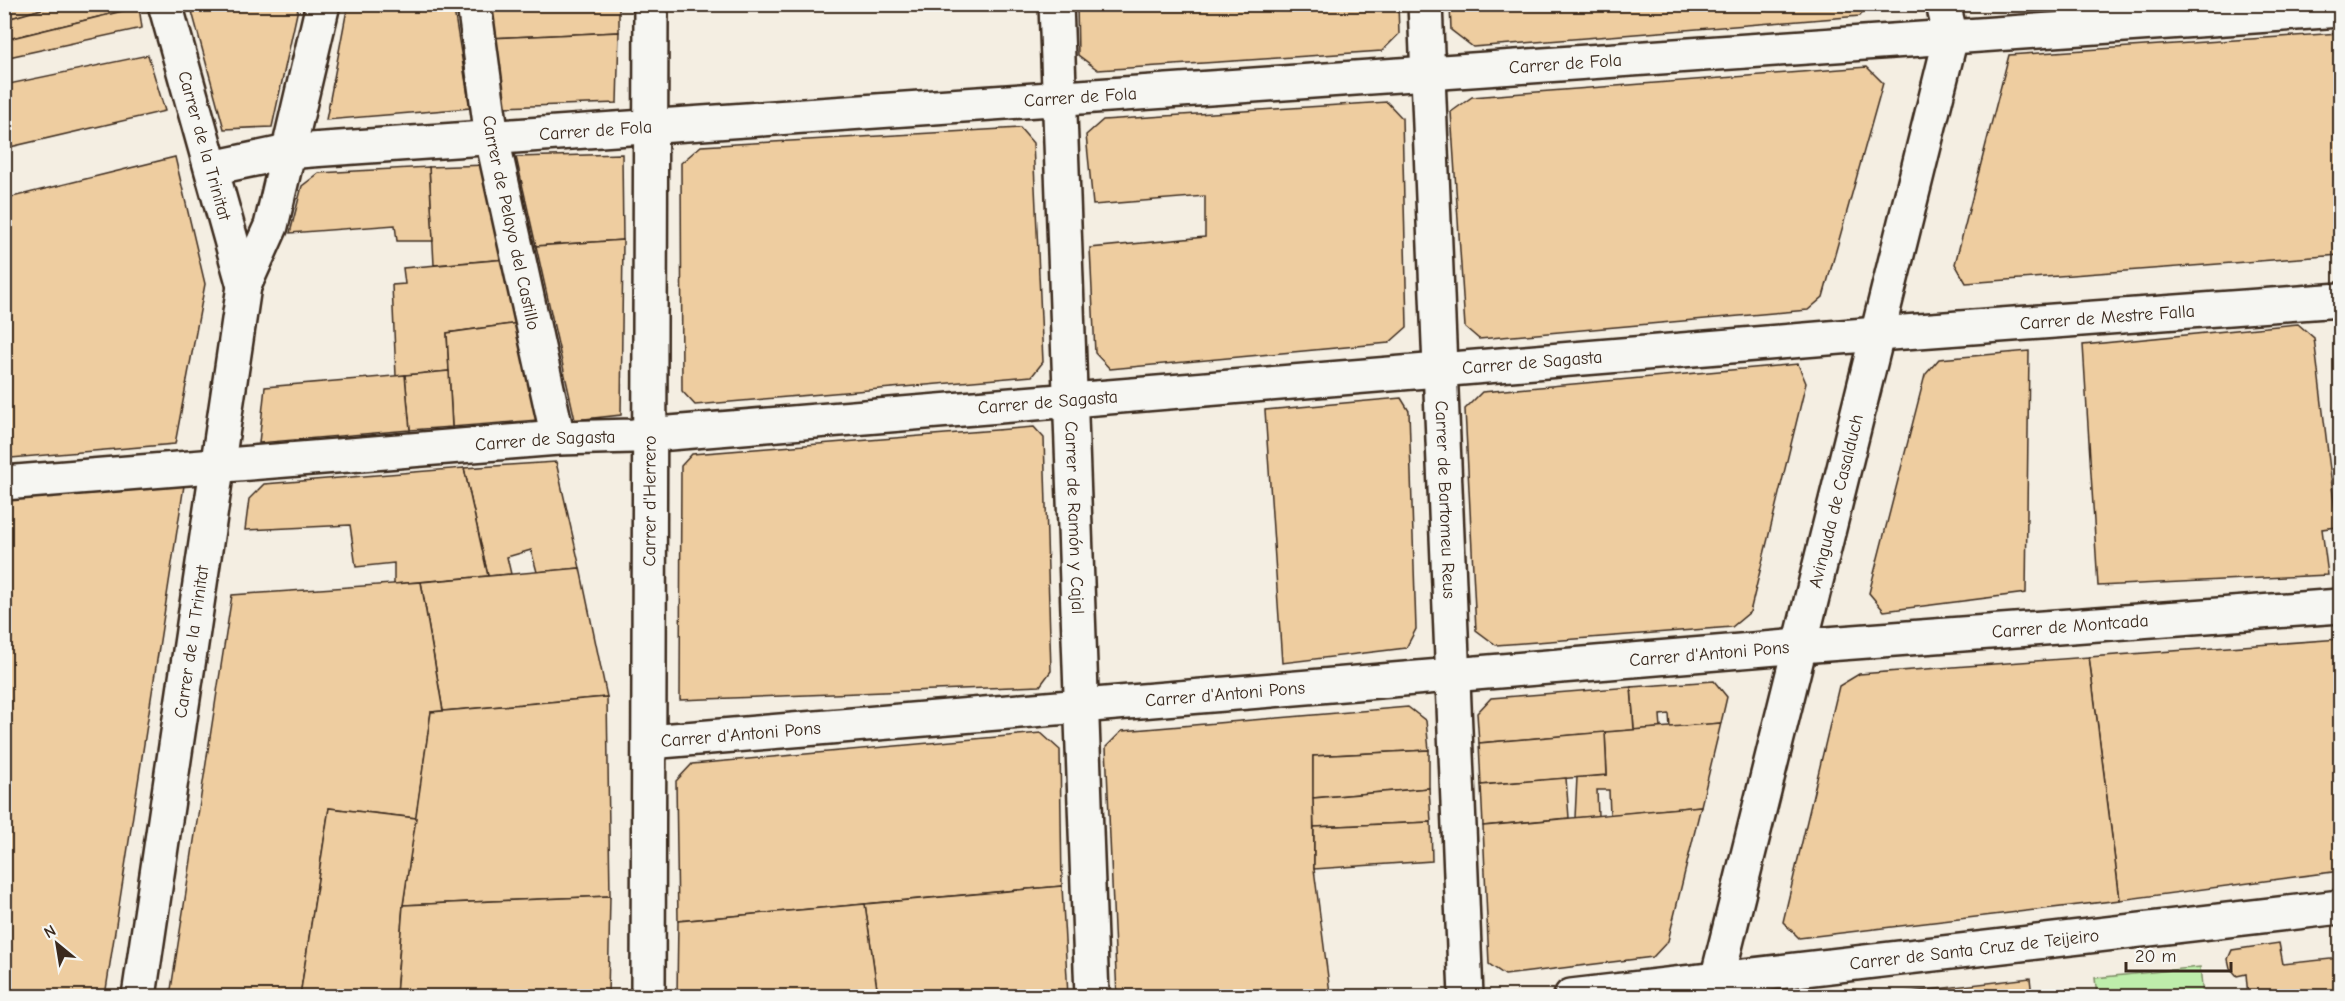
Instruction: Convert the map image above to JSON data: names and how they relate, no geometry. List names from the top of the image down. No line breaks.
{"streets":{"street":["Carrer de Fola","Carrer de la Trinitat","Carrer de Pelayo del Castillo","Carrer de Mestre Falla","Carrer de Sagasta","Carrer d'Herrero","Carrer de Bartomeu Reus","Avinguda de Casalduch","Carrer de Ramón y Cajal","Carrer de Montcada","Carrer d'Antoni Pons","Carrer de Santa Cruz de Teijeiro"]},"crossings":[["Carrer de Fola","Carrer de la Trinitat"],["Carrer de Fola","Carrer de Pelayo del Castillo"],["Carrer de Fola","Carrer d'Herrero"],["Carrer de Fola","Carrer de Bartomeu Reus"],["Carrer de Fola","Avinguda de Casalduch"],["Carrer de Fola","Carrer de Ramón y Cajal"],["Carrer de la Trinitat","Carrer de Sagasta"],["Carrer de Pelayo del Castillo","Carrer de Sagasta"],["Carrer de Mestre Falla","Carrer de Sagasta"],["Carrer de Mestre Falla","Avinguda de Casalduch"],["Carrer de Sagasta","Carrer d'Herrero"],["Carrer de Sagasta","Carrer de Bartomeu Reus"],["Carrer de Sagasta","Avinguda de Casalduch"],["Carrer de Sagasta","Carrer de Ramón y Cajal"],["Carrer d'Herrero","Carrer d'Antoni Pons"],["Carrer de Bartomeu Reus","Carrer d'Antoni Pons"],["Avinguda de Casalduch","Carrer de Montcada"],["Avinguda de Casalduch","Carrer d'Antoni Pons"],["Avinguda de Casalduch","Carrer de Santa Cruz de Teijeiro"],["Carrer de Ramón y Cajal","Carrer d'Antoni Pons"],["Carrer de Montcada","Carrer d'Antoni Pons"]],"scale_bar":"20 m","north":"top left"}
